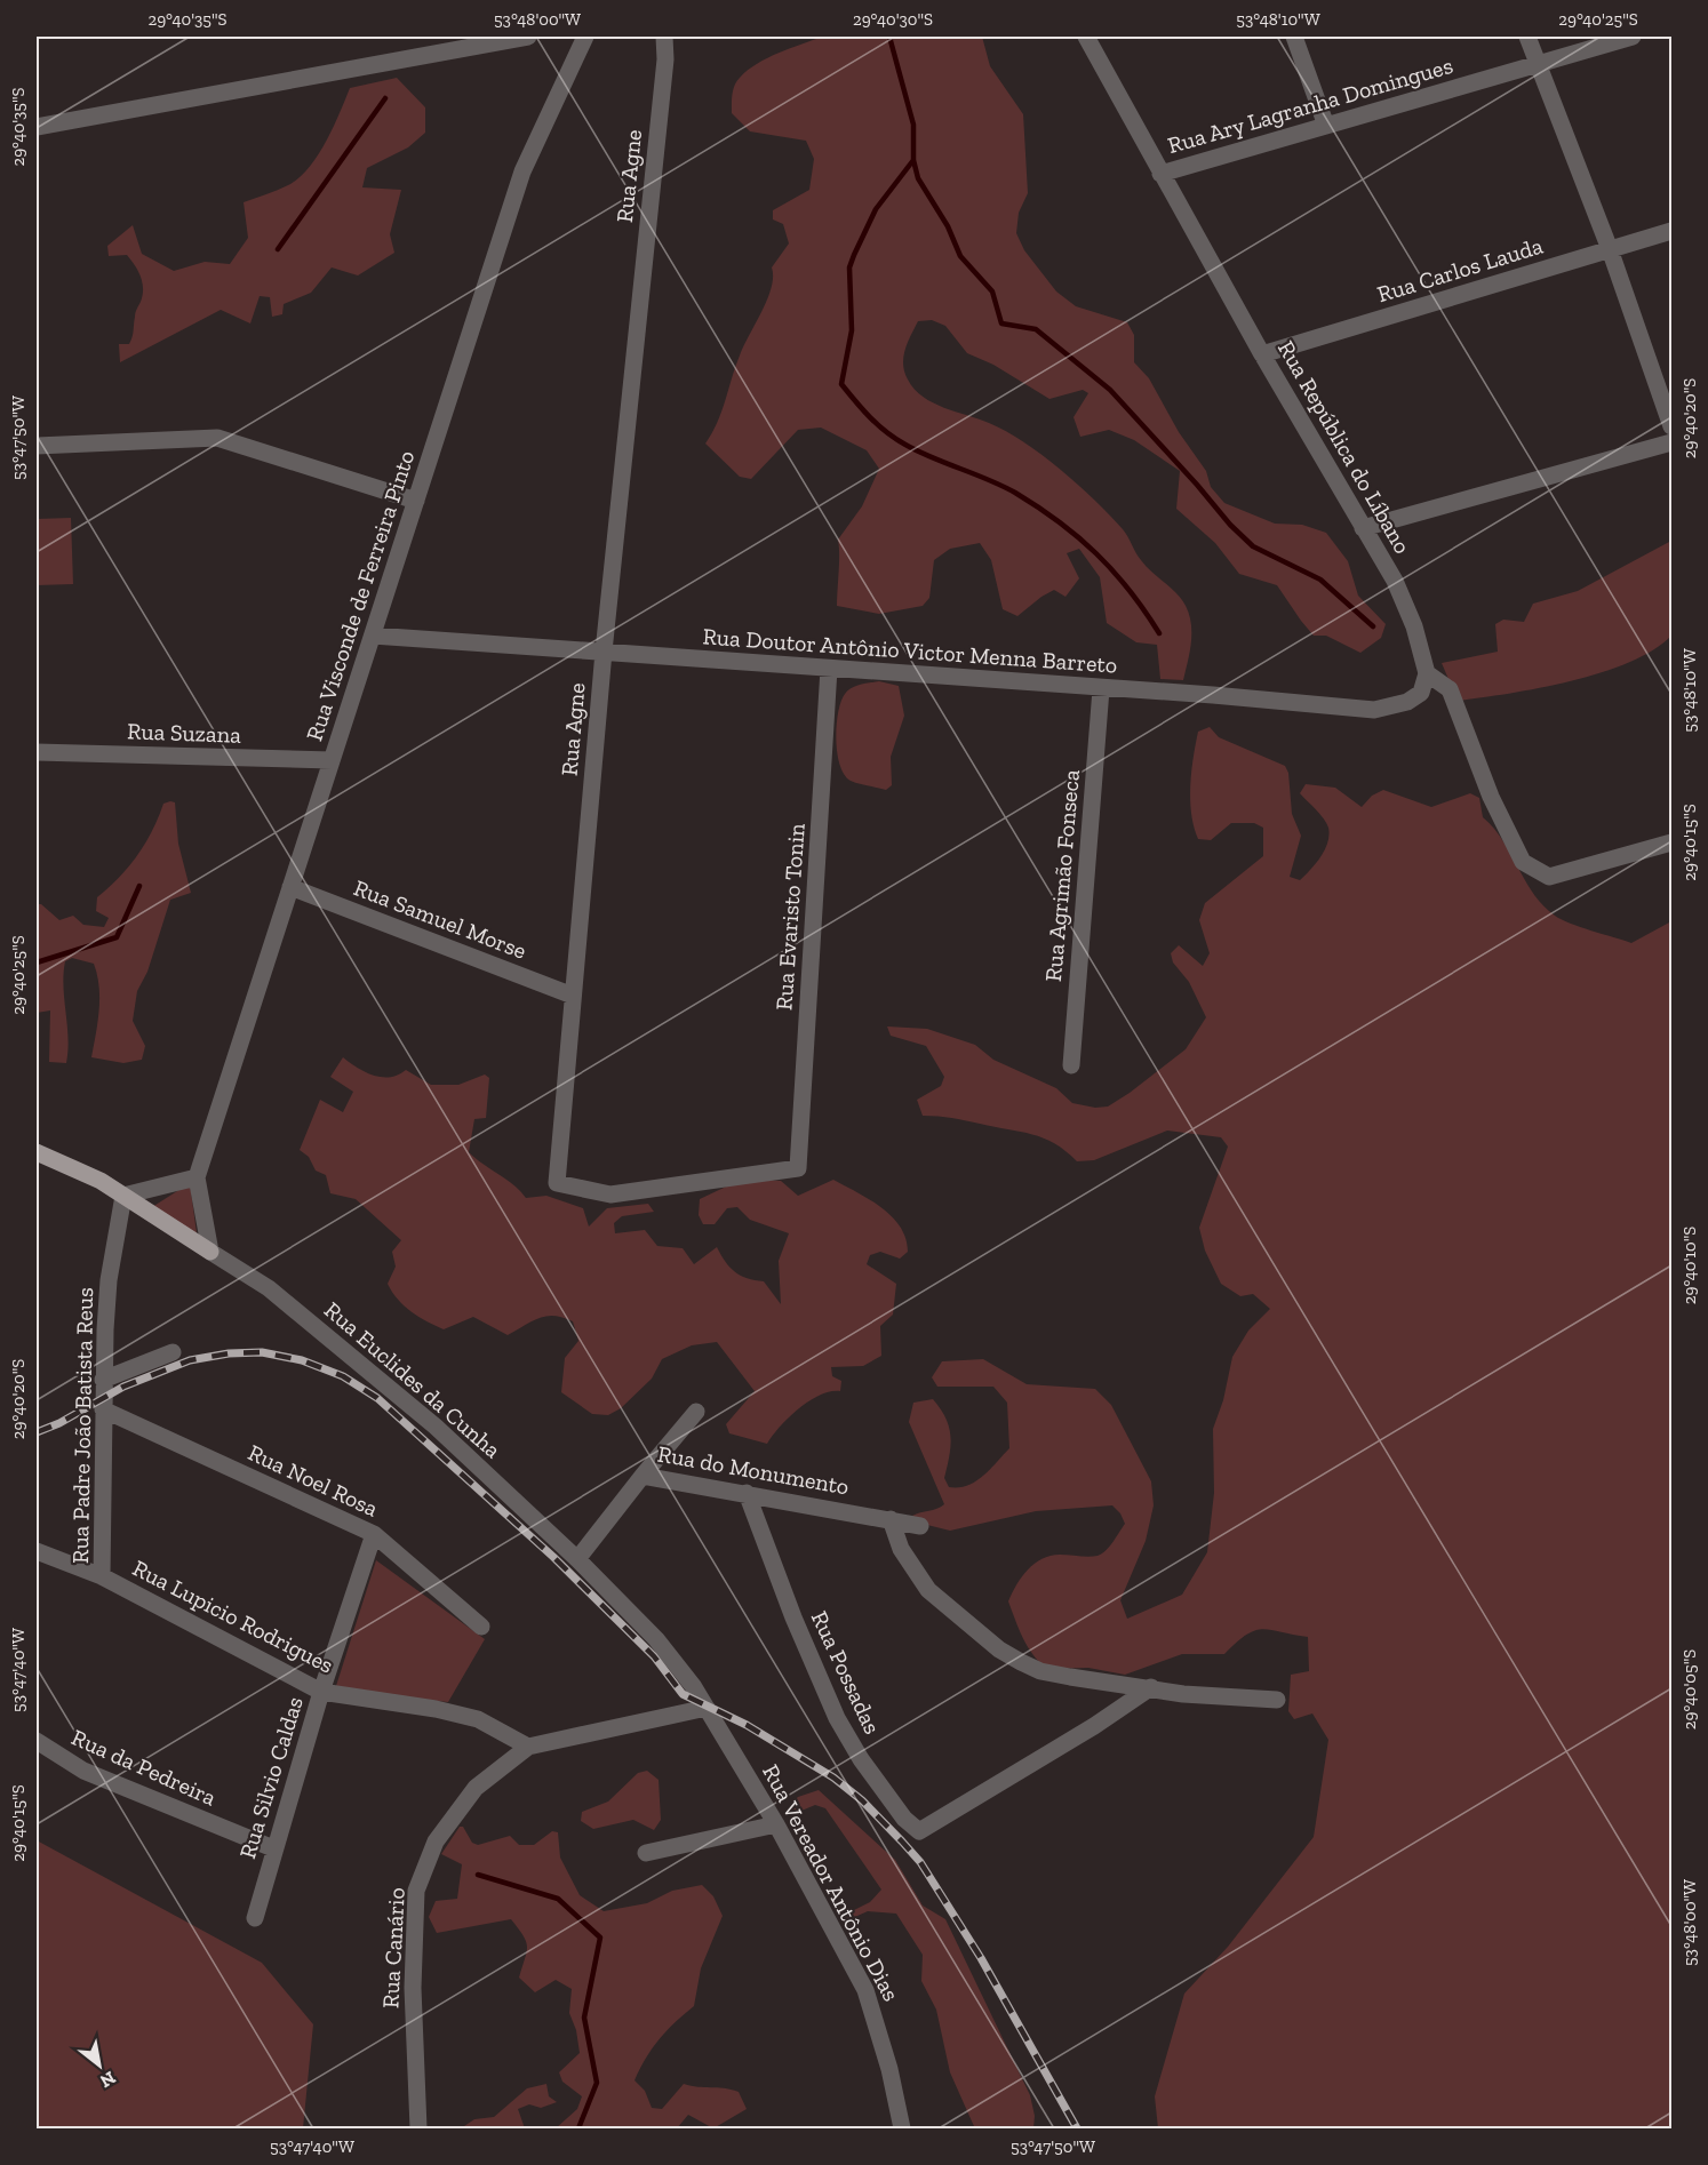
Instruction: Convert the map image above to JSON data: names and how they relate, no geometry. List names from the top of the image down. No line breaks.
{"streets":{"main road":["Rua Euclides da Cunha"],"street":["Rua Ary Lagranha Domingues","Rua Agne","Rua Carlos Lauda","Rua República do Líbano","Rua Visconde de Ferreira Pinto","Rua Doutor Antônio Victor Menna Barreto","Rua Suzana","Rua Agrimão Fonseca","Rua Evaristo Tonin","Rua Samuel Morse","Rua Padre João Batista Reus","Rua do Monumento","Rua Noel Rosa","Rua Lupicio Rodrigues","Rua Possadas","Rua da Pedreira","Rua Silvio Caldas","Rua Vereador Antônio Dias","Rua Canário"]},"crossings":[["Rua Ary Lagranha Domingues","Rua República do Líbano"],["Rua Agne","Rua Doutor Antônio Victor Menna Barreto"],["Rua Agne","Rua Evaristo Tonin"],["Rua Agne","Rua Samuel Morse"],["Rua Carlos Lauda","Rua República do Líbano"],["Rua República do Líbano","Rua Doutor Antônio Victor Menna Barreto"],["Rua Visconde de Ferreira Pinto","Rua Doutor Antônio Victor Menna Barreto"],["Rua Visconde de Ferreira Pinto","Rua Suzana"],["Rua Visconde de Ferreira Pinto","Rua Samuel Morse"],["Rua Visconde de Ferreira Pinto","Rua Euclides da Cunha"],["Rua Doutor Antônio Victor Menna Barreto","Rua Agrimão Fonseca"],["Rua Doutor Antônio Victor Menna Barreto","Rua Evaristo Tonin"],["Rua Euclides da Cunha","Rua Padre João Batista Reus"],["Rua Euclides da Cunha","Rua do Monumento"],["Rua Euclides da Cunha","Rua Vereador Antônio Dias"],["Rua Euclides da Cunha","Rua Canário"],["Rua Padre João Batista Reus","Rua Noel Rosa"],["Rua Padre João Batista Reus","Rua Lupicio Rodrigues"],["Rua do Monumento","Rua Possadas"],["Rua Noel Rosa","Rua Silvio Caldas"],["Rua Lupicio Rodrigues","Rua Silvio Caldas"],["Rua Lupicio Rodrigues","Rua Canário"],["Rua da Pedreira","Rua Silvio Caldas"],["Rua Vereador Antônio Dias","Rua Canário"]],"north":"bottom right","coordinates":["29°40'35\"S","53°48'00\"W","29°40'30\"S","53°48'10\"W","29°40'25\"S","29°40'20\"S","53°47'50\"W","29°40'15\"S","29°40'10\"S","53°47'40\"W","29°40'05\"S"]}
